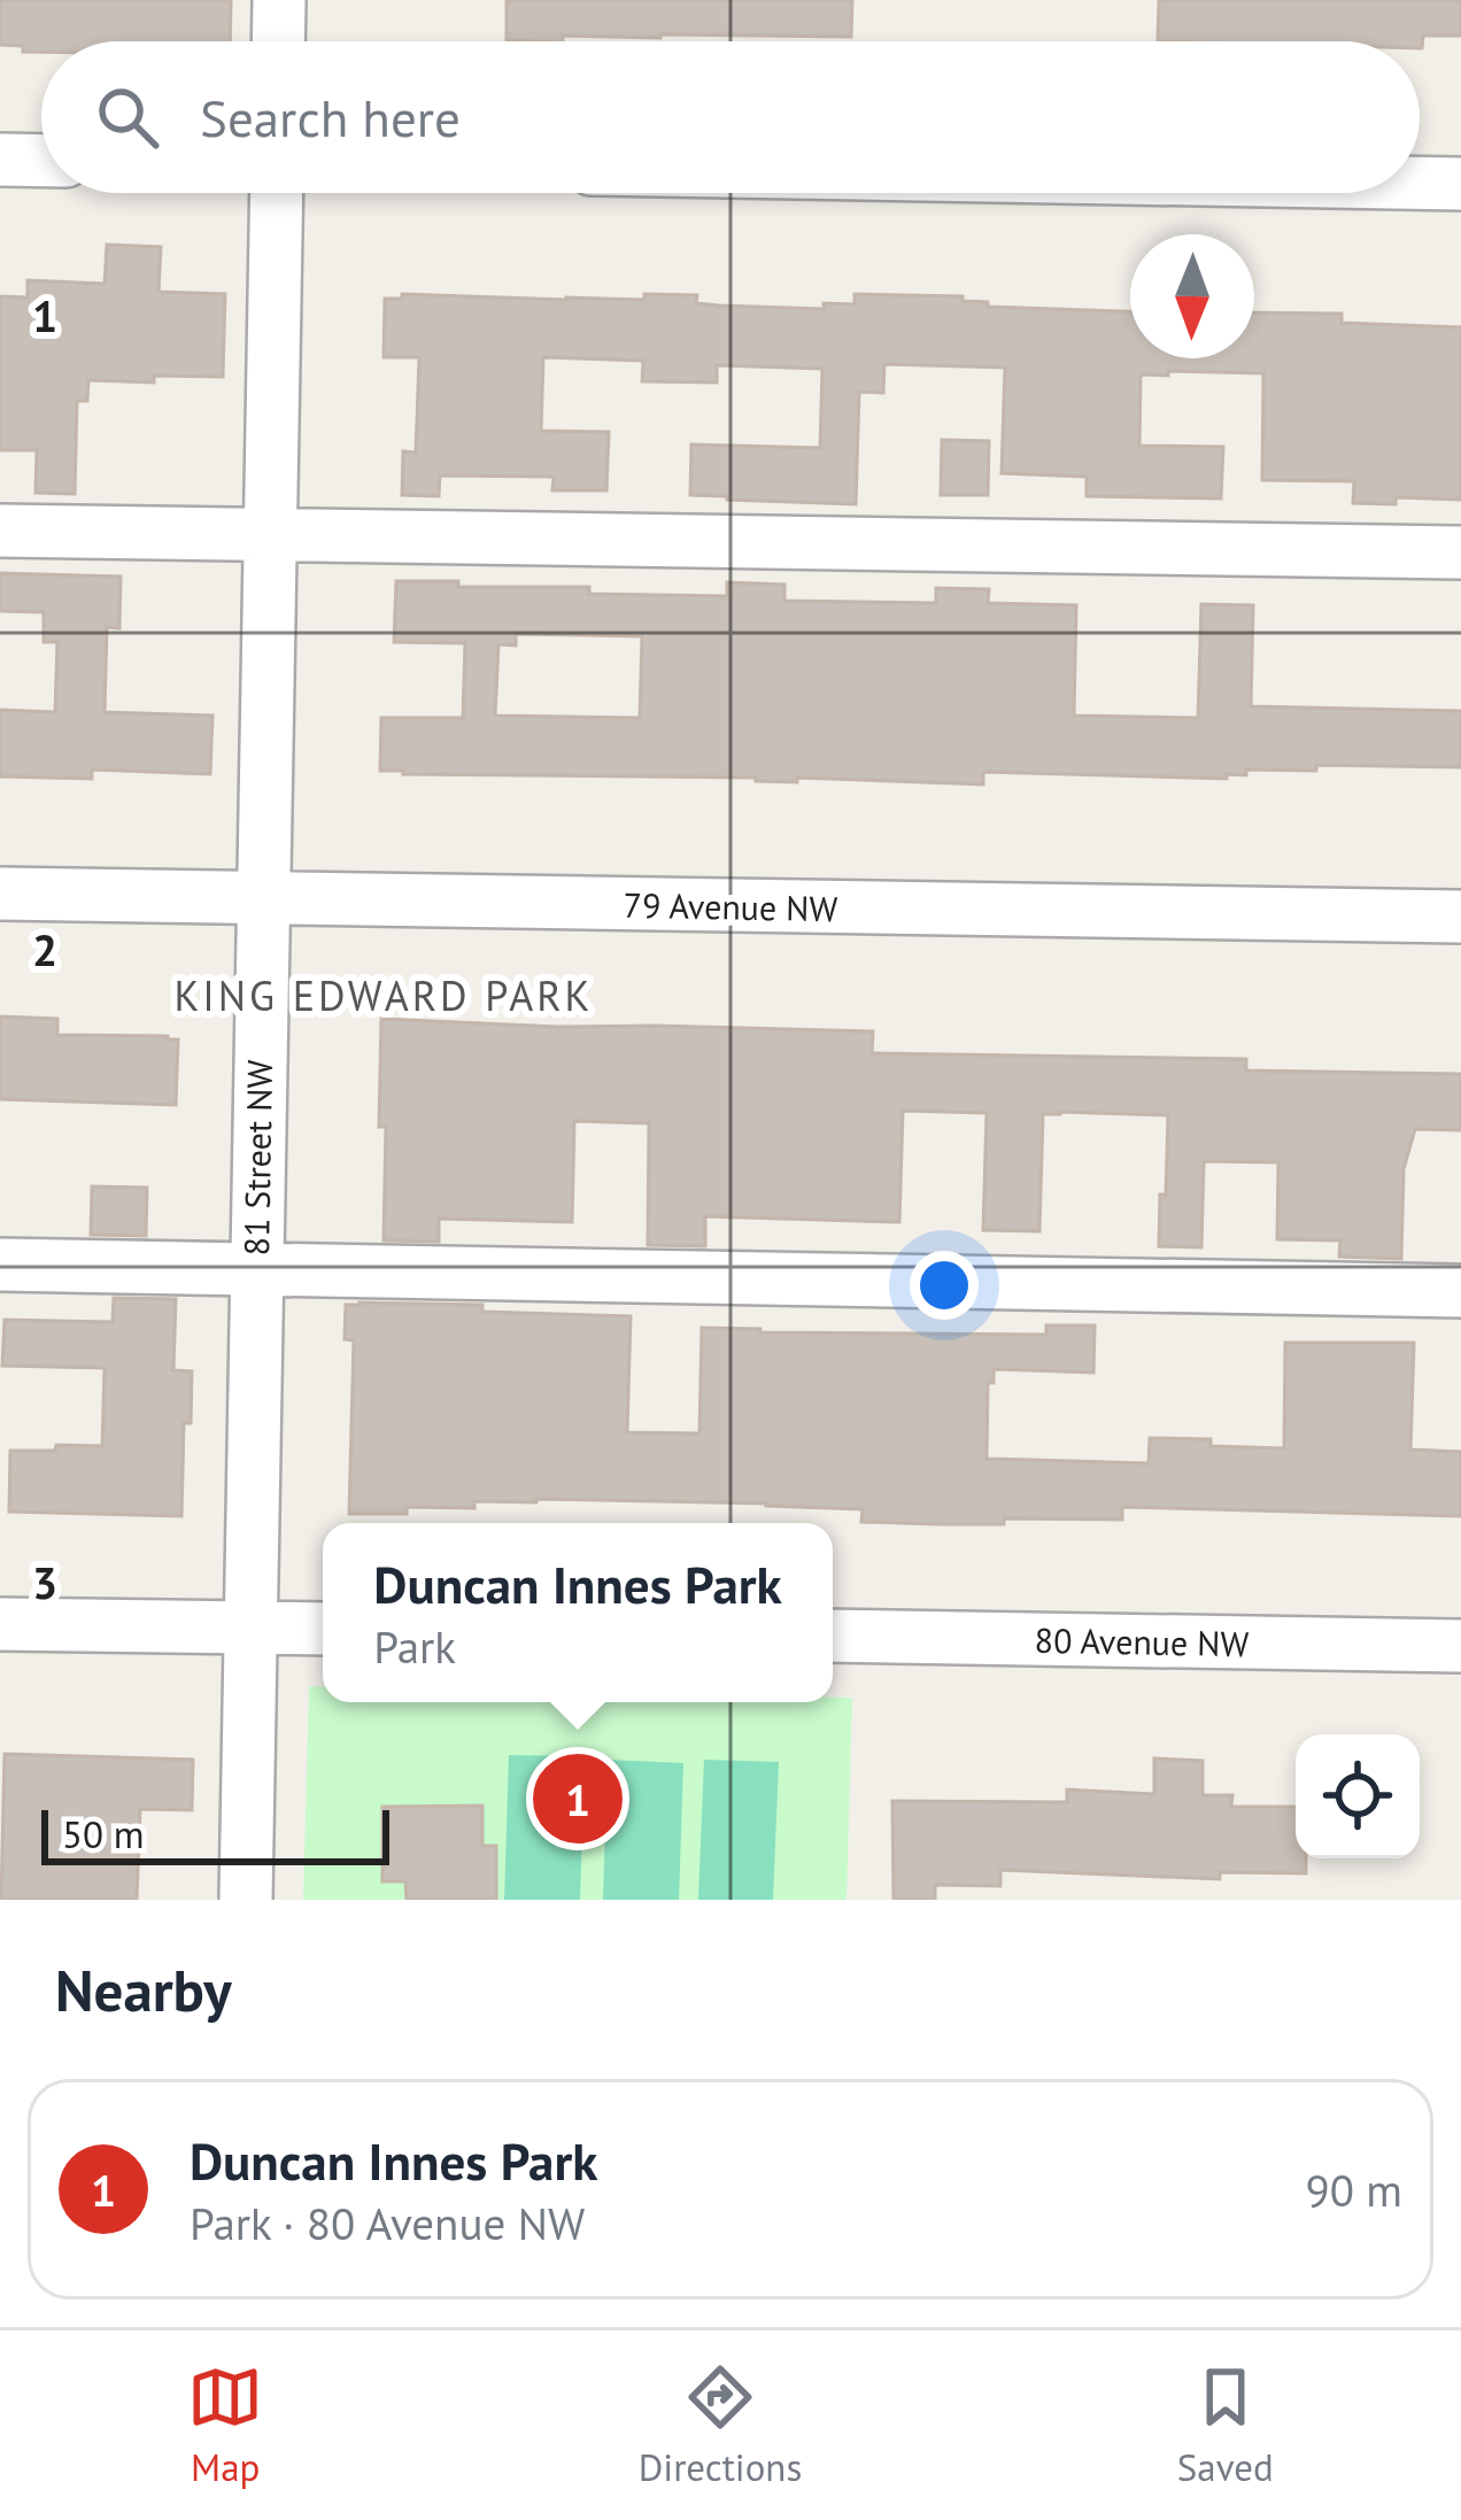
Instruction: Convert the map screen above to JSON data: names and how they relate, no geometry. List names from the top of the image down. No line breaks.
{"streets":{"street":["79 Avenue NW","81 Street NW","80 Avenue NW"]},"crossings":[["79 Avenue NW","81 Street NW"]],"districts":["KING EDWARD PARK"],"scale_bar":"50 m","north":"bottom","page":{"search":"Search here","popup":["Duncan Innes Park","Park"],"pins":"1","scale":"50 m","heading":"Nearby","list":[{"mark":"1","name":"Duncan Innes Park","note":"Park · 80 Avenue NW","value":"90 m"}],"nav":["Map","Directions","Saved"]},"grid":{"rows":["1","2","3"]}}
